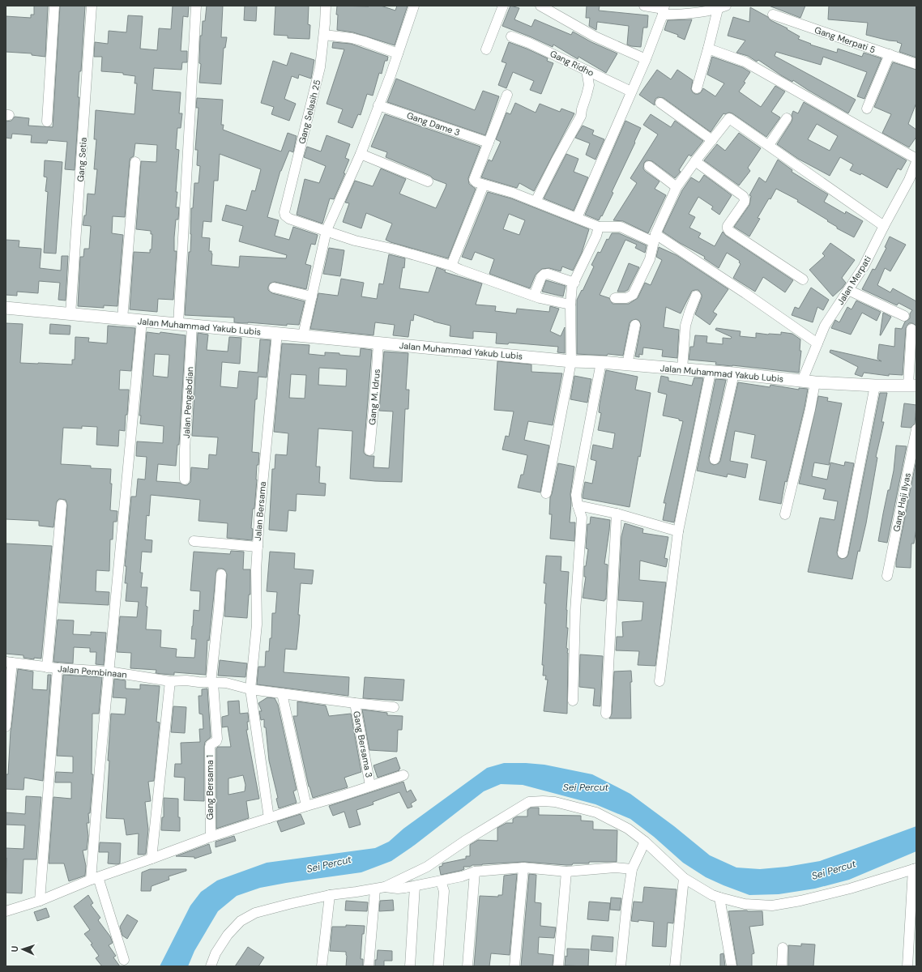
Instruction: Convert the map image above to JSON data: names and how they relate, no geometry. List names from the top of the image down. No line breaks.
{"streets":{"main road":["Jalan Muhammad Yakub Lubis"],"street":["Gang Merpati 5","Gang Ridho","Gang Selasih 25","Gang Dame 3","Gang Setia","Jalan Merpati","Gang M. Idrus","Jalan Pengabdian","Gang Haji Ilyas","Jalan Bersama","Jalan Pembinaan","Gang Bersama 3","Gang Bersama 1"]},"crossings":[["Gang Setia","Jalan Muhammad Yakub Lubis"],["Jalan Merpati","Jalan Muhammad Yakub Lubis"],["Jalan Muhammad Yakub Lubis","Gang M. Idrus"],["Jalan Muhammad Yakub Lubis","Jalan Pengabdian"],["Jalan Muhammad Yakub Lubis","Jalan Bersama"],["Jalan Bersama","Jalan Pembinaan"],["Jalan Pembinaan","Gang Bersama 3"],["Jalan Pembinaan","Gang Bersama 1"]],"water":["Sei Percut"],"north":"left"}
